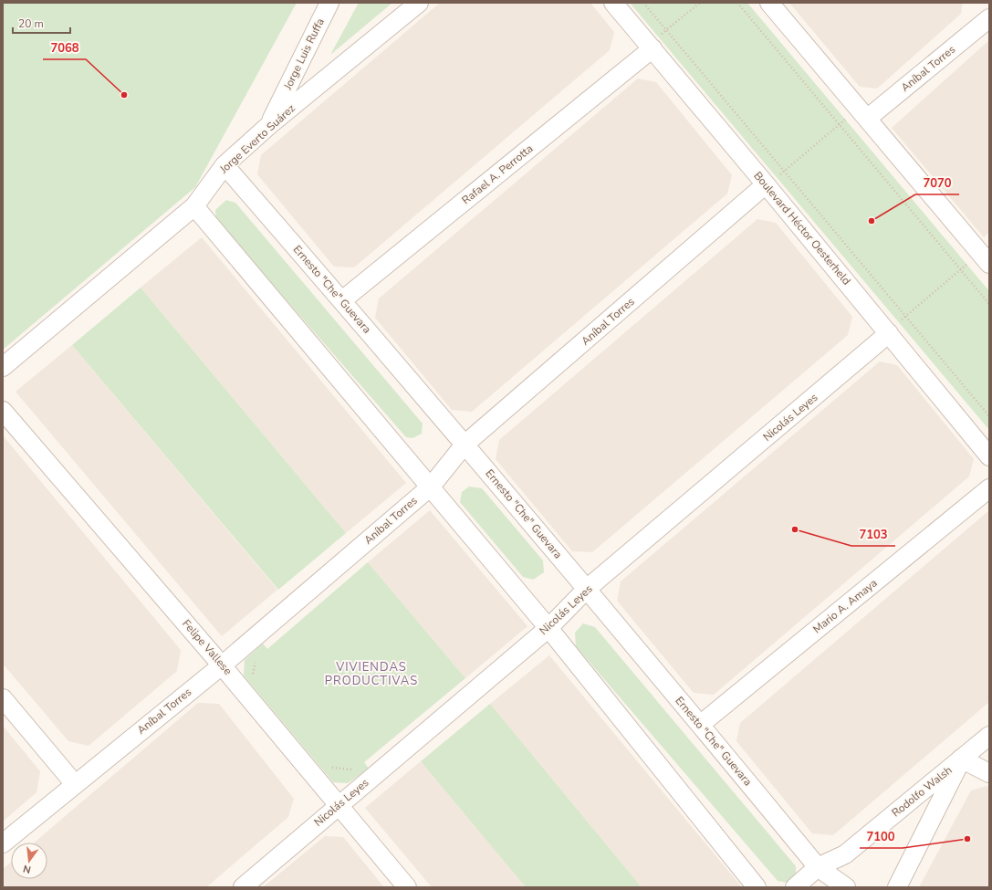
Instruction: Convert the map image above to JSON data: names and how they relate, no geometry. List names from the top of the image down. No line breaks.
{"streets":{"street":["Jorge Luis Ruffa","Aníbal Torres","Jorge Everto Suárez","Rafael A. Perrotta","Boulevard Héctor Oesterheld","Ernesto \"Che\" Guevara","Nicolás Leyes","Mario A. Amaya","Felipe Vallese","Rodolfo Walsh"]},"crossings":[["Jorge Luis Ruffa","Jorge Everto Suárez"],["Aníbal Torres","Boulevard Héctor Oesterheld"],["Aníbal Torres","Ernesto \"Che\" Guevara"],["Aníbal Torres","Felipe Vallese"],["Jorge Everto Suárez","Ernesto \"Che\" Guevara"],["Rafael A. Perrotta","Boulevard Héctor Oesterheld"],["Rafael A. Perrotta","Ernesto \"Che\" Guevara"],["Boulevard Héctor Oesterheld","Nicolás Leyes"],["Ernesto \"Che\" Guevara","Nicolás Leyes"],["Ernesto \"Che\" Guevara","Mario A. Amaya"],["Ernesto \"Che\" Guevara","Rodolfo Walsh"],["Nicolás Leyes","Felipe Vallese"]],"districts":["VIVIENDAS PRODUCTIVAS"],"places":["7068","7070","7103","7100"],"scale_bar":"20 m","north":"bottom"}
